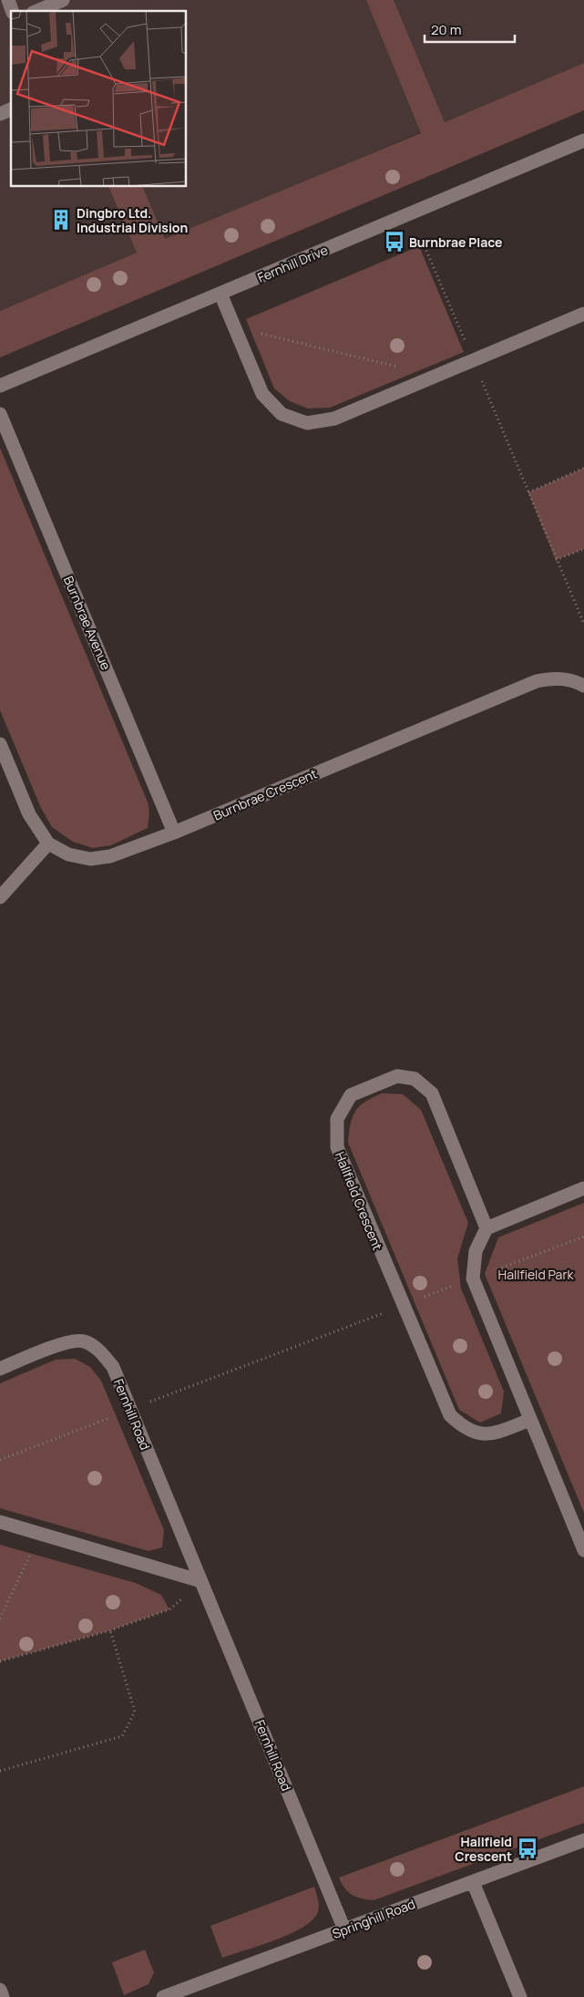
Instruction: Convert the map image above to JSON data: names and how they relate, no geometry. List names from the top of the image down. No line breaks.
{"streets":{"street":["Fernhill Drive","Burnbrae Avenue","Burnbrae Crescent","Hallfield Crescent","Fernhill Road","Springhill Road"]},"crossings":[["Burnbrae Avenue","Burnbrae Crescent"],["Fernhill Road","Springhill Road"]],"parks":["Hallfield Park"],"places":{"building":["Dingbro Ltd. Industrial Division"],"bus stop":["Burnbrae Place","Hallfield Crescent"]},"scale_bar":"20 m"}
